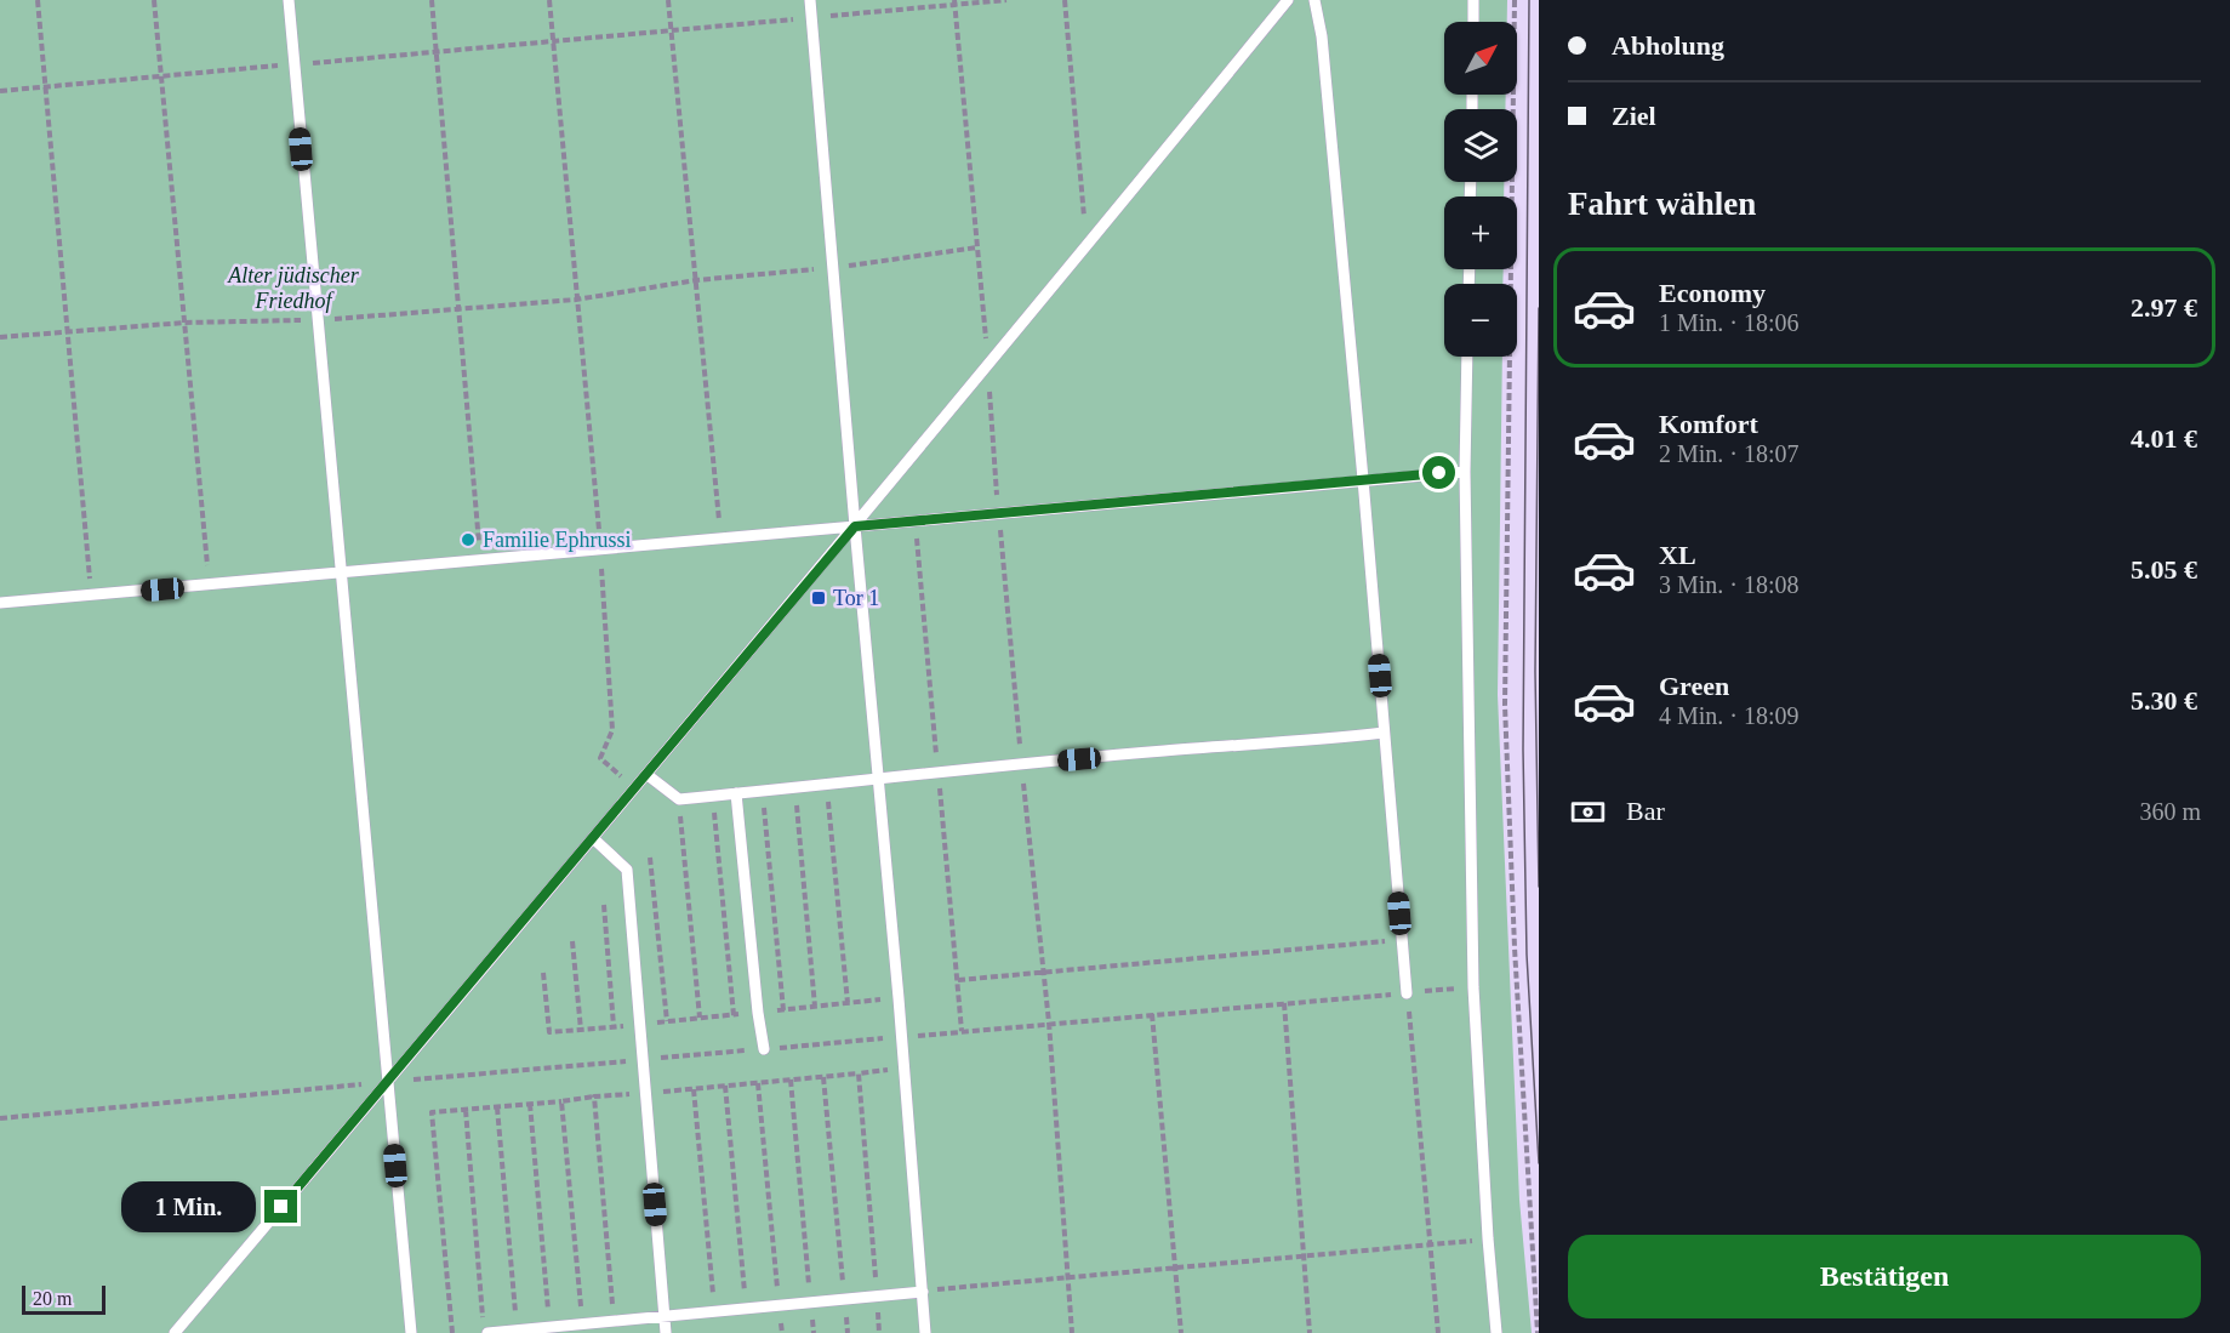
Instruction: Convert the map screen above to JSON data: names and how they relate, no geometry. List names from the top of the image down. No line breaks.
{"parks":["Alter jüdischer Friedhof"],"places":{"other":["Familie Ephrussi"],"transit":["Tor 1"]},"scale_bar":"20 m","north":"top right","page":{"banner":["Abholung","Ziel"],"map_buttons":["+","−"],"heading":"Fahrt wählen","list":[{"name":"Economy","note":"1 Min. · 18:06","value":"2.97 €"},{"name":"Komfort","note":"2 Min. · 18:07","value":"4.01 €"},{"name":"XL","note":"3 Min. · 18:08","value":"5.05 €"},{"name":"Green","note":"4 Min. · 18:09","value":"5.30 €"}],"pay":["Bar","360 m"],"bubble":"1 Min.","buttons":"Bestätigen","scale":"20 m"}}
